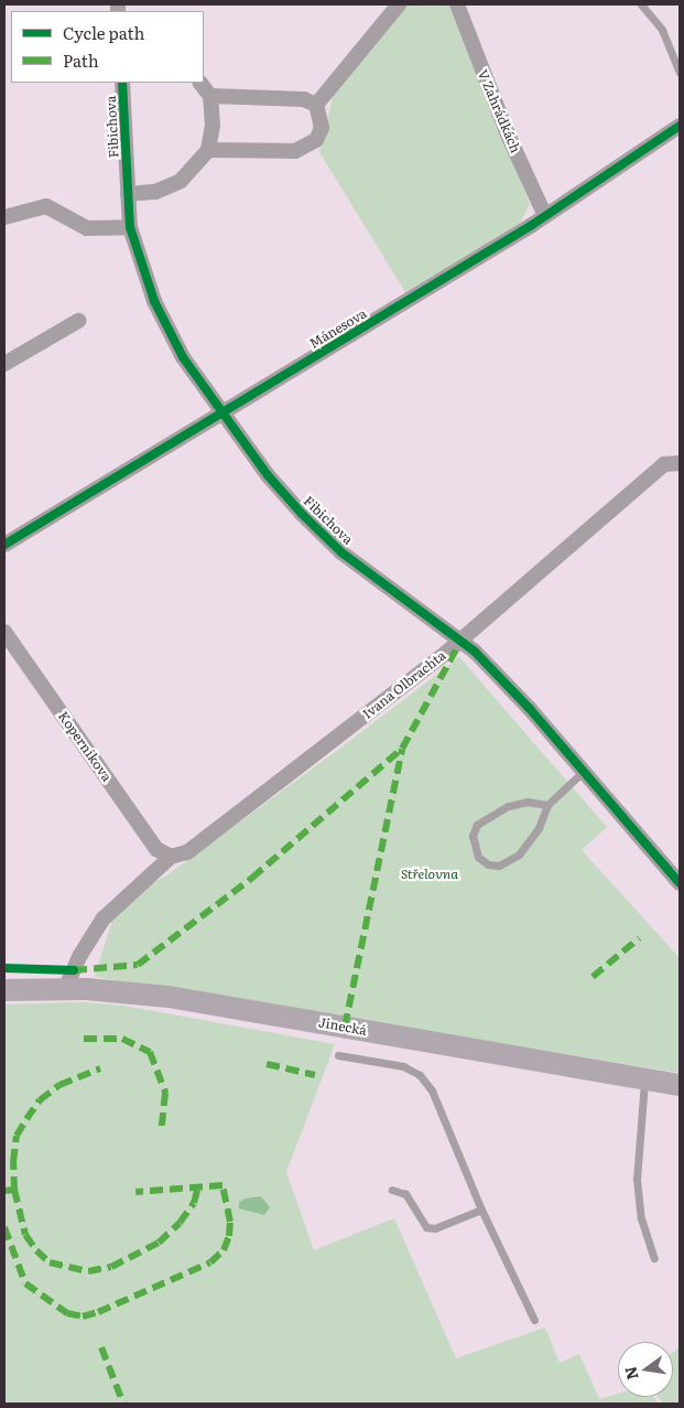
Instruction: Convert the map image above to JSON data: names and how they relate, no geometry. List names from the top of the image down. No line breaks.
{"streets":{"street":["V Zahrádkách","Fibichova","Mánesova","Ivana Olbrachta","Koperníkova","Jinecká"]},"crossings":[["V Zahrádkách","Mánesova"],["Fibichova","Mánesova"],["Fibichova","Ivana Olbrachta"],["Ivana Olbrachta","Koperníkova"],["Ivana Olbrachta","Jinecká"]],"parks":["Střelovna"],"legend":["Cycle path","Path"],"north":"left"}
